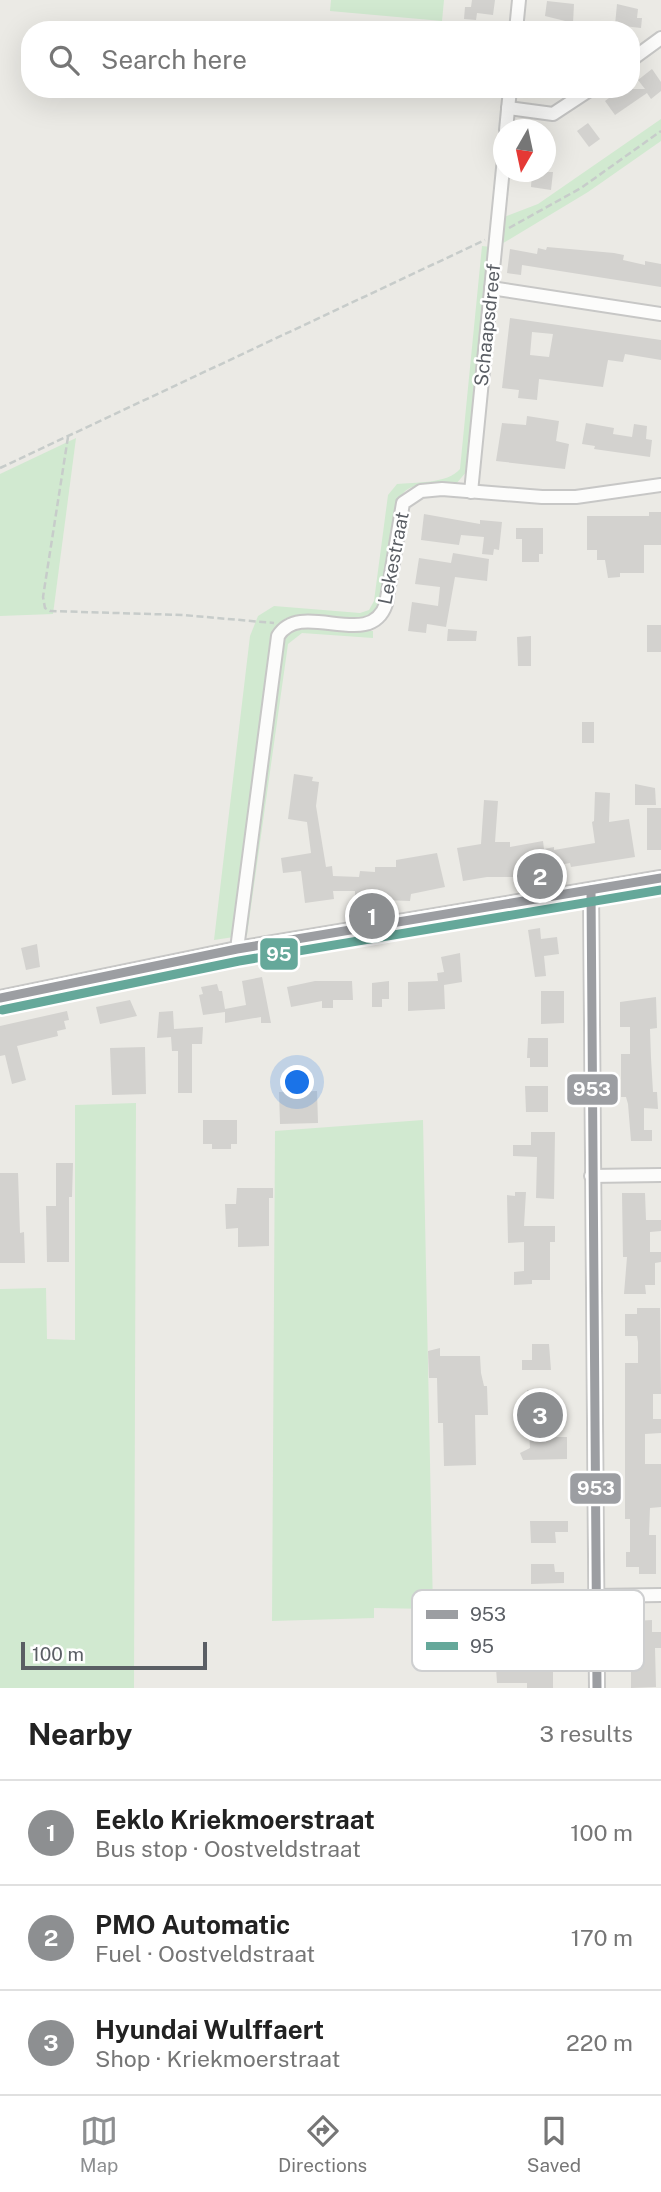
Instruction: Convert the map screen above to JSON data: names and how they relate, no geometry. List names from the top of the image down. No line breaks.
{"streets":{"street":["Schaapsdreef","Lekestraat"]},"crossings":[["Schaapsdreef","Lekestraat"]],"lines":["transit line 953","transit line 95"],"legend":["953","95"],"scale_bar":"100 m","north":"bottom","page":{"search":"Search here","pins":["2","1","3"],"scale":"100 m","heading":["Nearby","3 results"],"list":[{"mark":"1","name":"Eeklo Kriekmoerstraat","note":"Bus stop · Oostveldstraat","value":"100 m"},{"mark":"2","name":"PMO Automatic","note":"Fuel · Oostveldstraat","value":"170 m"},{"mark":"3","name":"Hyundai Wulffaert","note":"Shop · Kriekmoerstraat","value":"220 m"}],"nav":["Map","Directions","Saved"]}}
